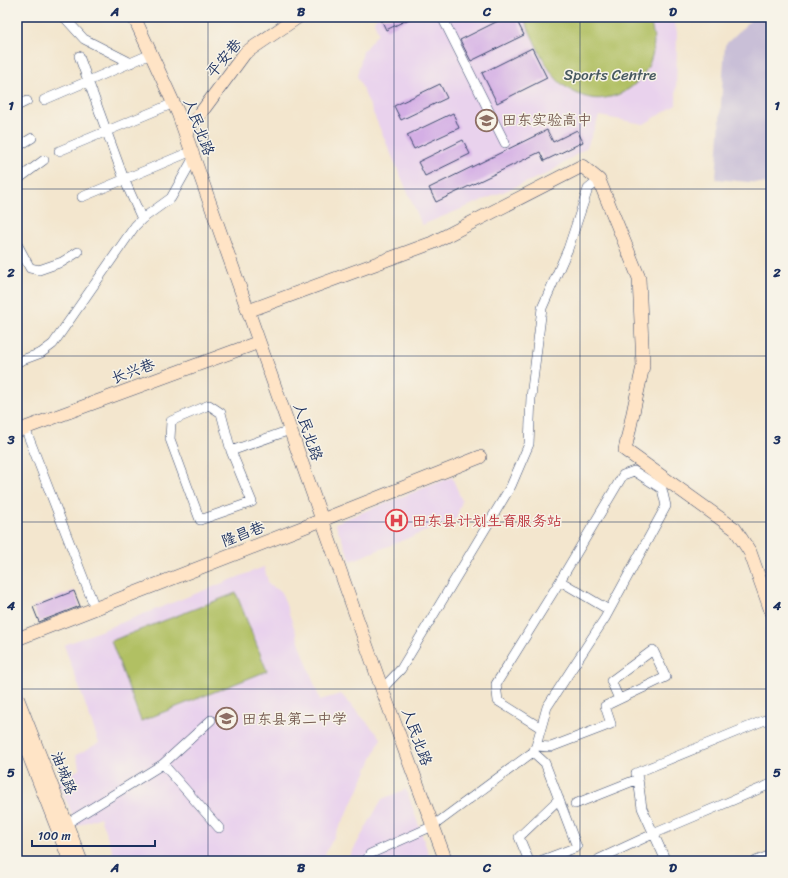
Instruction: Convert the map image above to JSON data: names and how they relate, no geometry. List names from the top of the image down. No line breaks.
{"streets":{"street":["平安巷","人民北路","长兴巷","隆昌巷","油城路"]},"crossings":[["平安巷","人民北路"],["人民北路","长兴巷"],["人民北路","隆昌巷"]],"parks":["Sports Centre"],"places":{"school or university":["田东实验高中","田东县第二中学"],"hospital":["田东县计划生育服务站"]},"scale_bar":"100 m","grid":{"columns":["A","B","C","D"],"rows":["1","2","3","4","5"]}}
